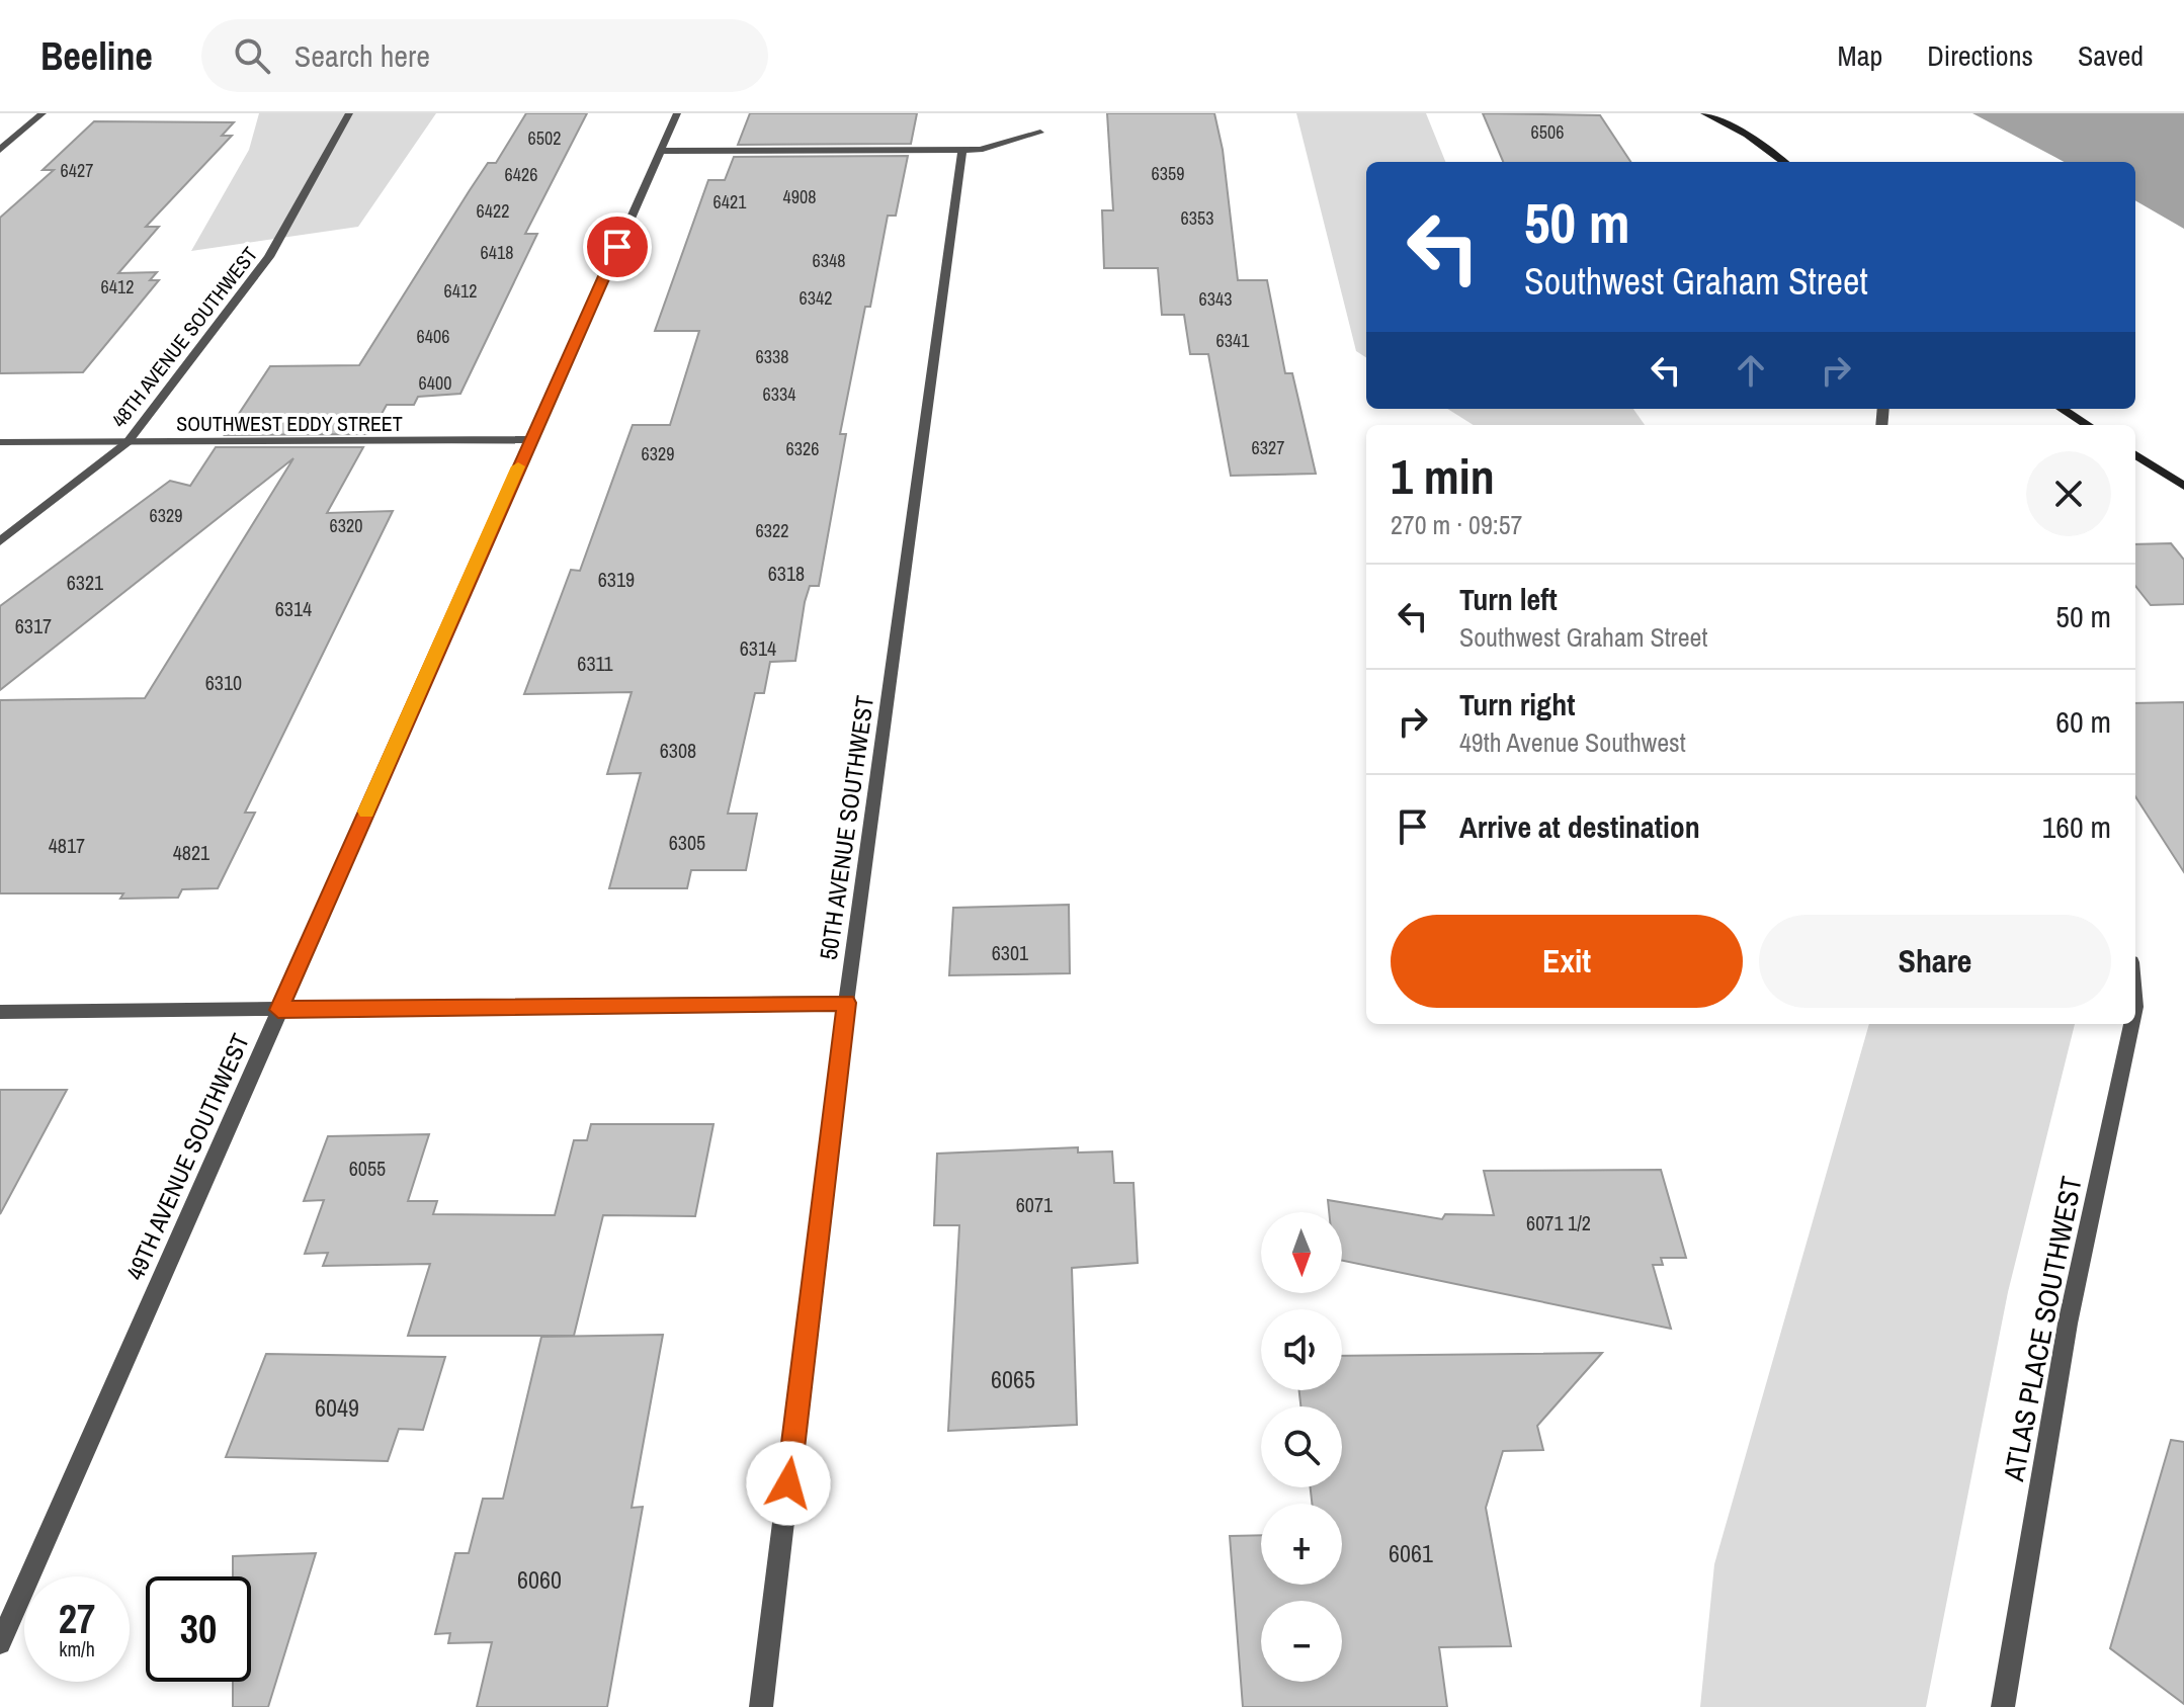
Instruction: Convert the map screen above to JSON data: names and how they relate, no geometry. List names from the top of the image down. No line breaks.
{"streets":{"street":["48TH AVENUE SOUTHWEST","SOUTHWEST EDDY STREET","50TH AVENUE SOUTHWEST","49TH AVENUE SOUTHWEST","ATLAS PLACE SOUTHWEST"]},"crossings":[["48TH AVENUE SOUTHWEST","SOUTHWEST EDDY STREET"],["SOUTHWEST EDDY STREET","49TH AVENUE SOUTHWEST"]],"house_numbers":["6506","6502","6427","6359","6426","4908","6421","6422","6353","6418","6348","6412","6412","6342","6343","6406","6341","6338","6400","6334","6327","6326","6329","6329","6320","6322","6318","6319","6321","6314","6317","6314","6311","6310","6308","6305","4817","4821","6301","6055","6071","6071 1/2","6065","6049","6061","6060"],"north":"bottom","page":{"header":"Beeline","search":"Search here","nav":["Map","Directions","Saved"],"turn":["50 m","Southwest Graham Street"],"heading":["1 min","270 m · 09:57"],"list":[{"name":"Turn left","note":"Southwest Graham Street","value":"50 m"},{"name":"Turn right","note":"49th Avenue Southwest","value":"60 m"},{"name":"Arrive at destination","value":"160 m"}],"buttons":["Exit","Share"],"map_buttons":["+","−"],"speed":"27 km/h","limit":"30"}}
